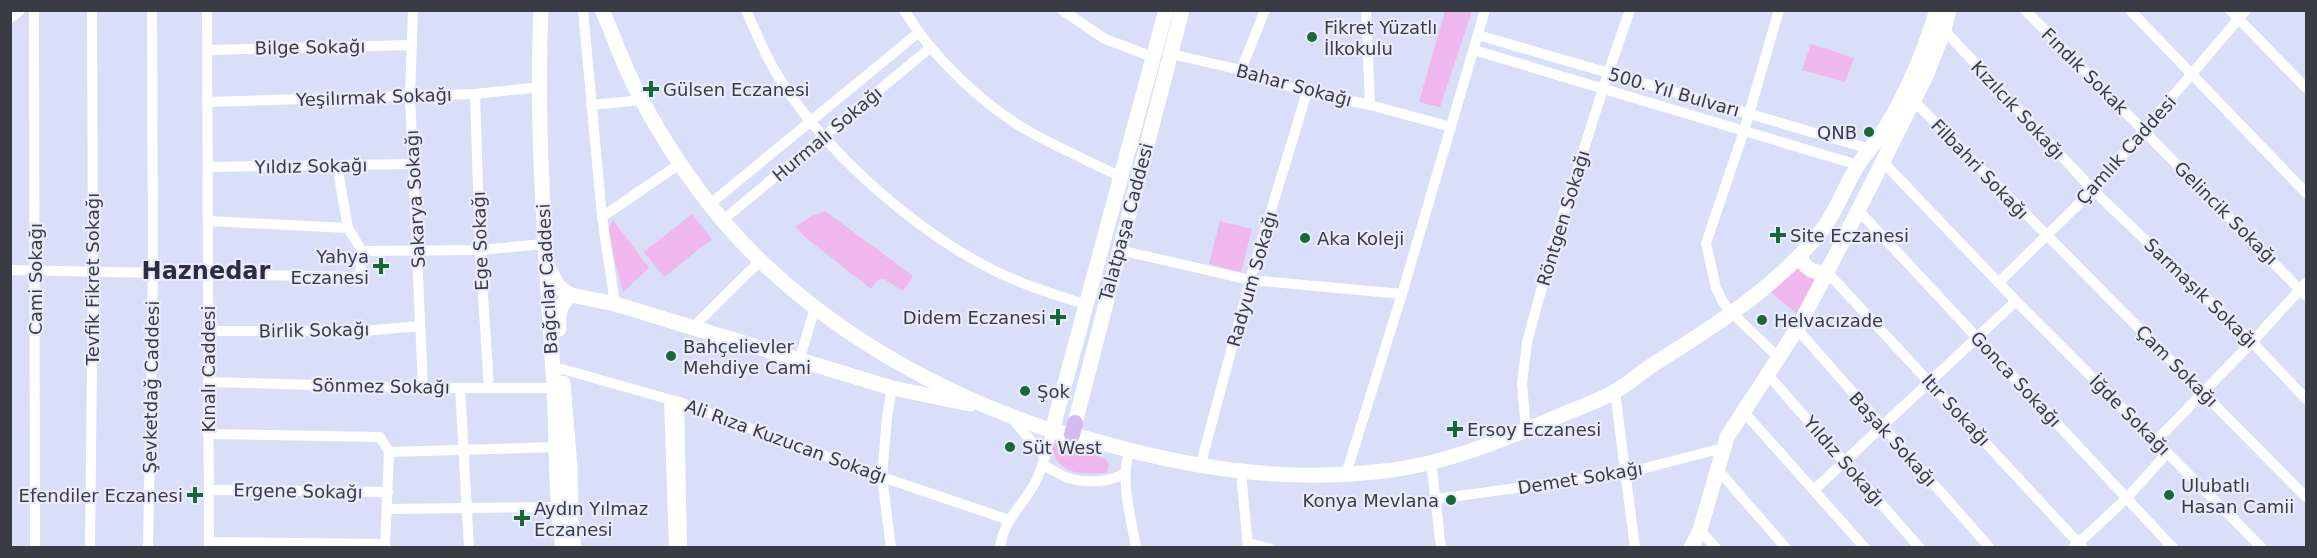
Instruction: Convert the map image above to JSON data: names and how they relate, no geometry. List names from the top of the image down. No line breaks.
{"streets":{"main road":["Talatpaşa Caddesi","Bağcılar Caddesi"],"street":["Bilge Sokağı","Fındık Sokak","Bahar Sokağı","500. Yıl Bulvarı","Yeşilırmak Sokağı","Kızılcık Sokağı","Hurmalı Sokağı","Çamlık Caddesi","Yıldız Sokağı","Filbahri Sokağı","Sakarya Sokağı","Gelincik Sokağı","Röntgen Sokağı","Ege Sokağı","Cami Sokağı","Tevfik Fikret Sokağı","Radyum Sokağı","Sarmaşık Sokağı","Birlik Sokağı","Çam Sokağı","Kınalı Caddesi","Gonca Sokağı","Sönmez Sokağı","Şevketdağ Caddesi","Itır Sokağı","İğde Sokağı","Başak Sokağı","Ali Rıza Kuzucan Sokağı","Demet Sokağı","Ergene Sokağı"]},"crossings":[["Bilge Sokağı","Sakarya Sokağı"],["Bilge Sokağı","Kınalı Caddesi"],["Fındık Sokak","Çamlık Caddesi"],["Fındık Sokak","Gelincik Sokağı"],["Bahar Sokağı","Talatpaşa Caddesi"],["Bahar Sokağı","Radyum Sokağı"],["500. Yıl Bulvarı","Röntgen Sokağı"],["Yeşilırmak Sokağı","Sakarya Sokağı"],["Yeşilırmak Sokağı","Ege Sokağı"],["Yeşilırmak Sokağı","Bağcılar Caddesi"],["Yeşilırmak Sokağı","Kınalı Caddesi"],["Kızılcık Sokağı","Çamlık Caddesi"],["Kızılcık Sokağı","Sarmaşık Sokağı"],["Çamlık Caddesi","Filbahri Sokağı"],["Çamlık Caddesi","Gelincik Sokağı"],["Çamlık Caddesi","Sarmaşık Sokağı"],["Çamlık Caddesi","Çam Sokağı"],["Çamlık Caddesi","İğde Sokağı"],["Yıldız Sokağı","Sakarya Sokağı"],["Yıldız Sokağı","Kınalı Caddesi"],["Filbahri Sokağı","Çam Sokağı"],["Sakarya Sokağı","Birlik Sokağı"],["Sakarya Sokağı","Sönmez Sokağı"],["Ege Sokağı","Sönmez Sokağı"],["Bağcılar Caddesi","Sönmez Sokağı"],["Birlik Sokağı","Kınalı Caddesi"],["Kınalı Caddesi","Sönmez Sokağı"],["Kınalı Caddesi","Ergene Sokağı"]],"districts":["Haznedar"],"places":{"other":["Fikret Yüzatlı İlkokulu","QNB","Aka Koleji","Helvacızade","Bahçelievler Mehdiye Cami","Şok","Süt West","Ulubatlı Hasan Camii","Konya Mevlana"],"health":["Gülsen Eczanesi","Site Eczanesi","Yahya Eczanesi","Didem Eczanesi","Ersoy Eczanesi","Efendiler Eczanesi","Aydın Yılmaz Eczanesi"]}}
